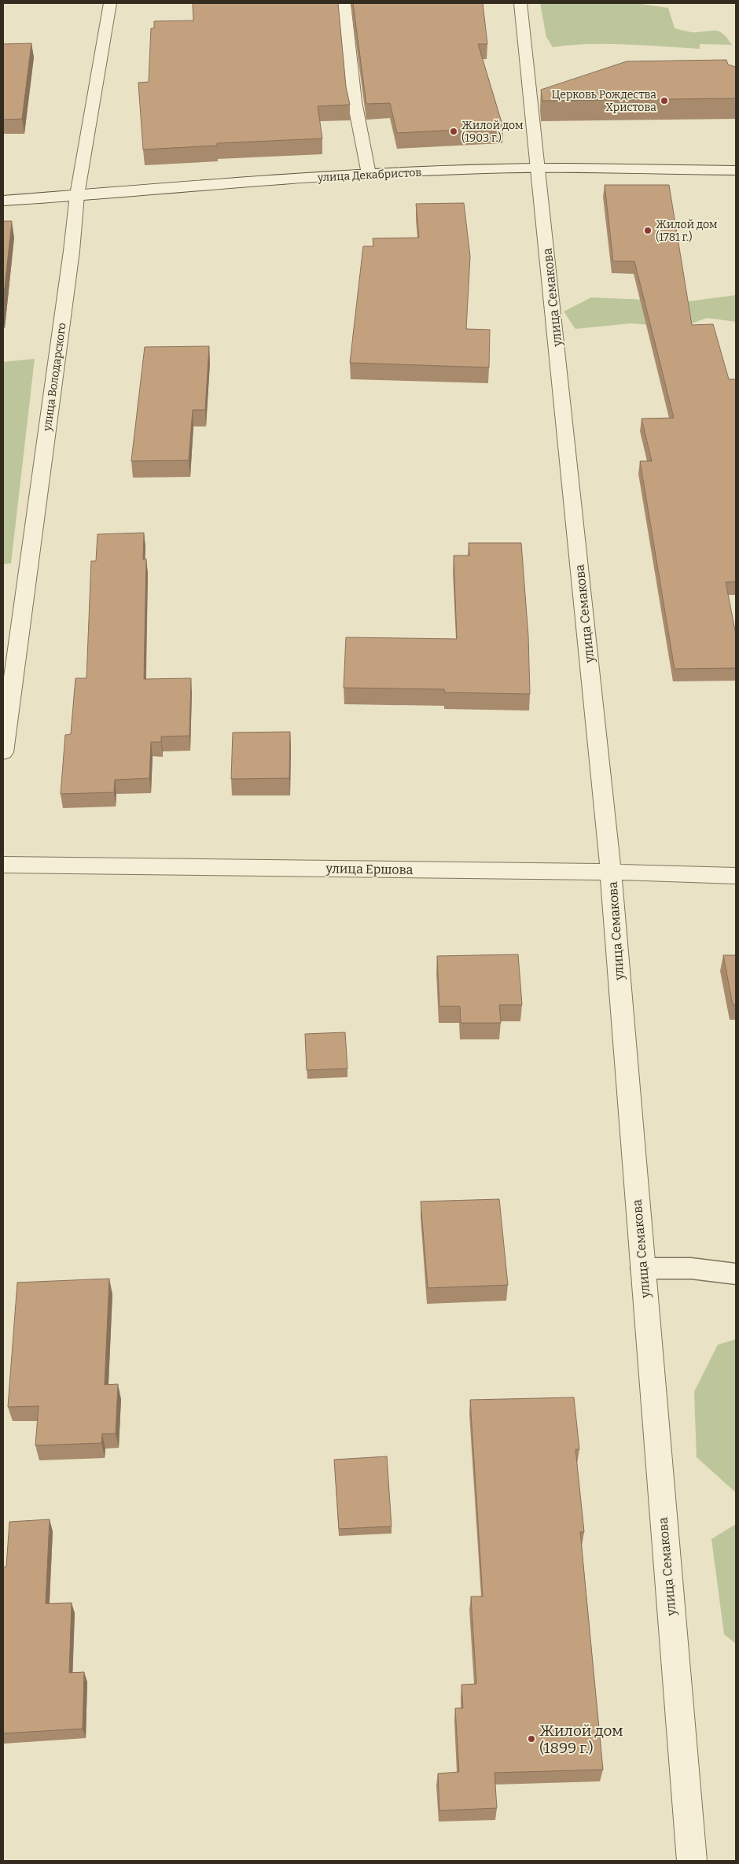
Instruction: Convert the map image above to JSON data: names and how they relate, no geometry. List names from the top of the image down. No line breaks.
{"streets":{"street":["улица Декабристов","улица Семакова","улица Володарского","улица Ершова"]},"crossings":[["улица Декабристов","улица Семакова"],["улица Декабристов","улица Володарского"],["улица Семакова","улица Ершова"]],"places":["Церковь Рождества Христова","Жилой дом (1903 г.)","Жилой дом (1781 г.)","Жилой дом (1899 г.)"]}
